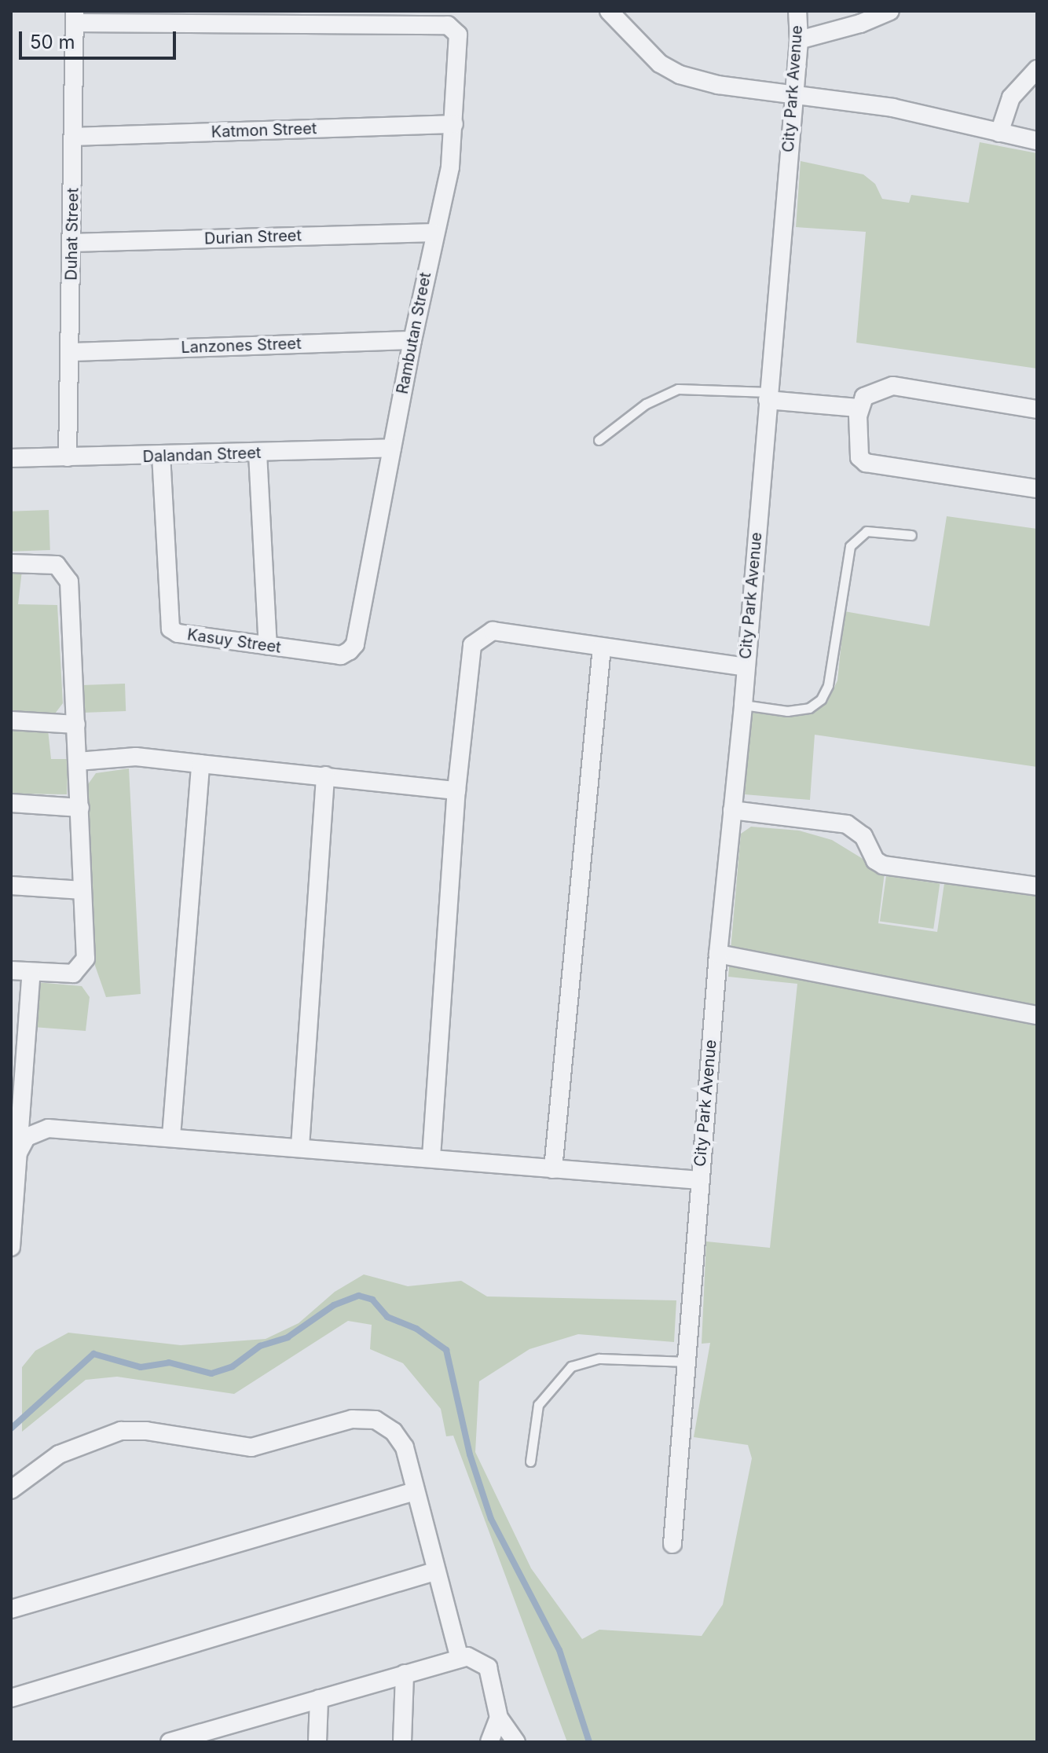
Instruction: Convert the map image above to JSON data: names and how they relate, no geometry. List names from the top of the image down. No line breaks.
{"streets":{"street":["City Park Avenue","Katmon Street","Duhat Street","Durian Street","Rambutan Street","Lanzones Street","Dalandan Street","Kasuy Street"]},"crossings":[["Katmon Street","Duhat Street"],["Katmon Street","Rambutan Street"],["Duhat Street","Durian Street"],["Duhat Street","Rambutan Street"],["Duhat Street","Lanzones Street"],["Duhat Street","Dalandan Street"],["Durian Street","Rambutan Street"],["Rambutan Street","Lanzones Street"],["Rambutan Street","Dalandan Street"],["Rambutan Street","Kasuy Street"],["Dalandan Street","Kasuy Street"]],"scale_bar":"50 m"}
